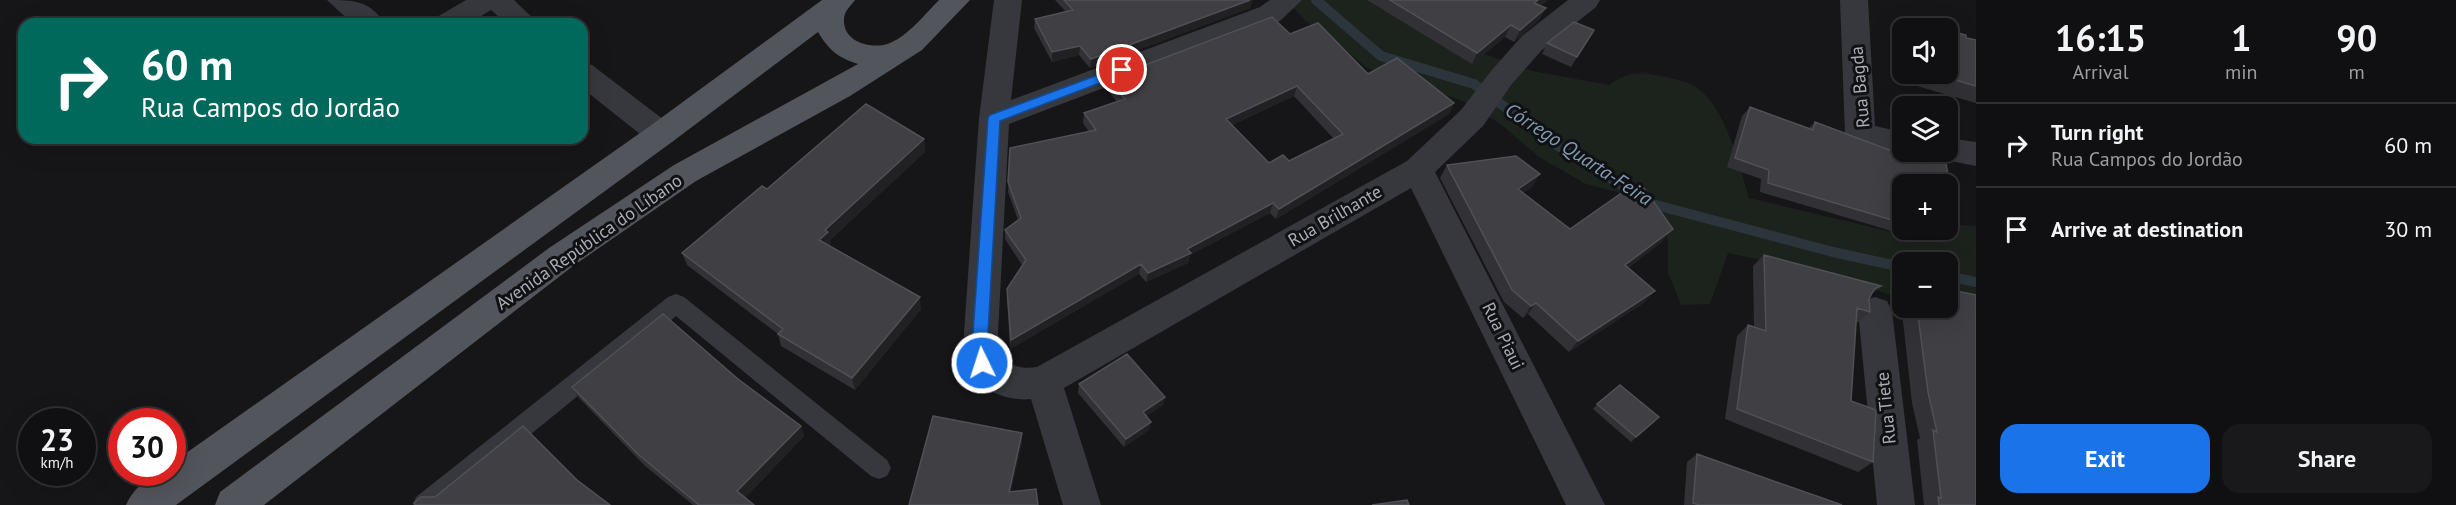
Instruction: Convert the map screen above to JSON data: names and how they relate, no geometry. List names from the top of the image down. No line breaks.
{"streets":{"main road":["Avenida República do Líbano"],"street":["Rua Bagda","Rua Brilhante","Rua Piaui","Rua Tiete"]},"crossings":[["Rua Brilhante","Rua Piaui"]],"water":["Córrego Quarta-Feira"],"page":{"eta":["16:15","Arrival","1","min","90","m"],"map_buttons":["+","−"],"turn":["60 m","Rua Campos do Jordão"],"list":[{"name":"Turn right","note":"Rua Campos do Jordão","value":"60 m"},{"name":"Arrive at destination","value":"30 m"}],"speed":"23 km/h","limit":"30","buttons":["Exit","Share"]}}
